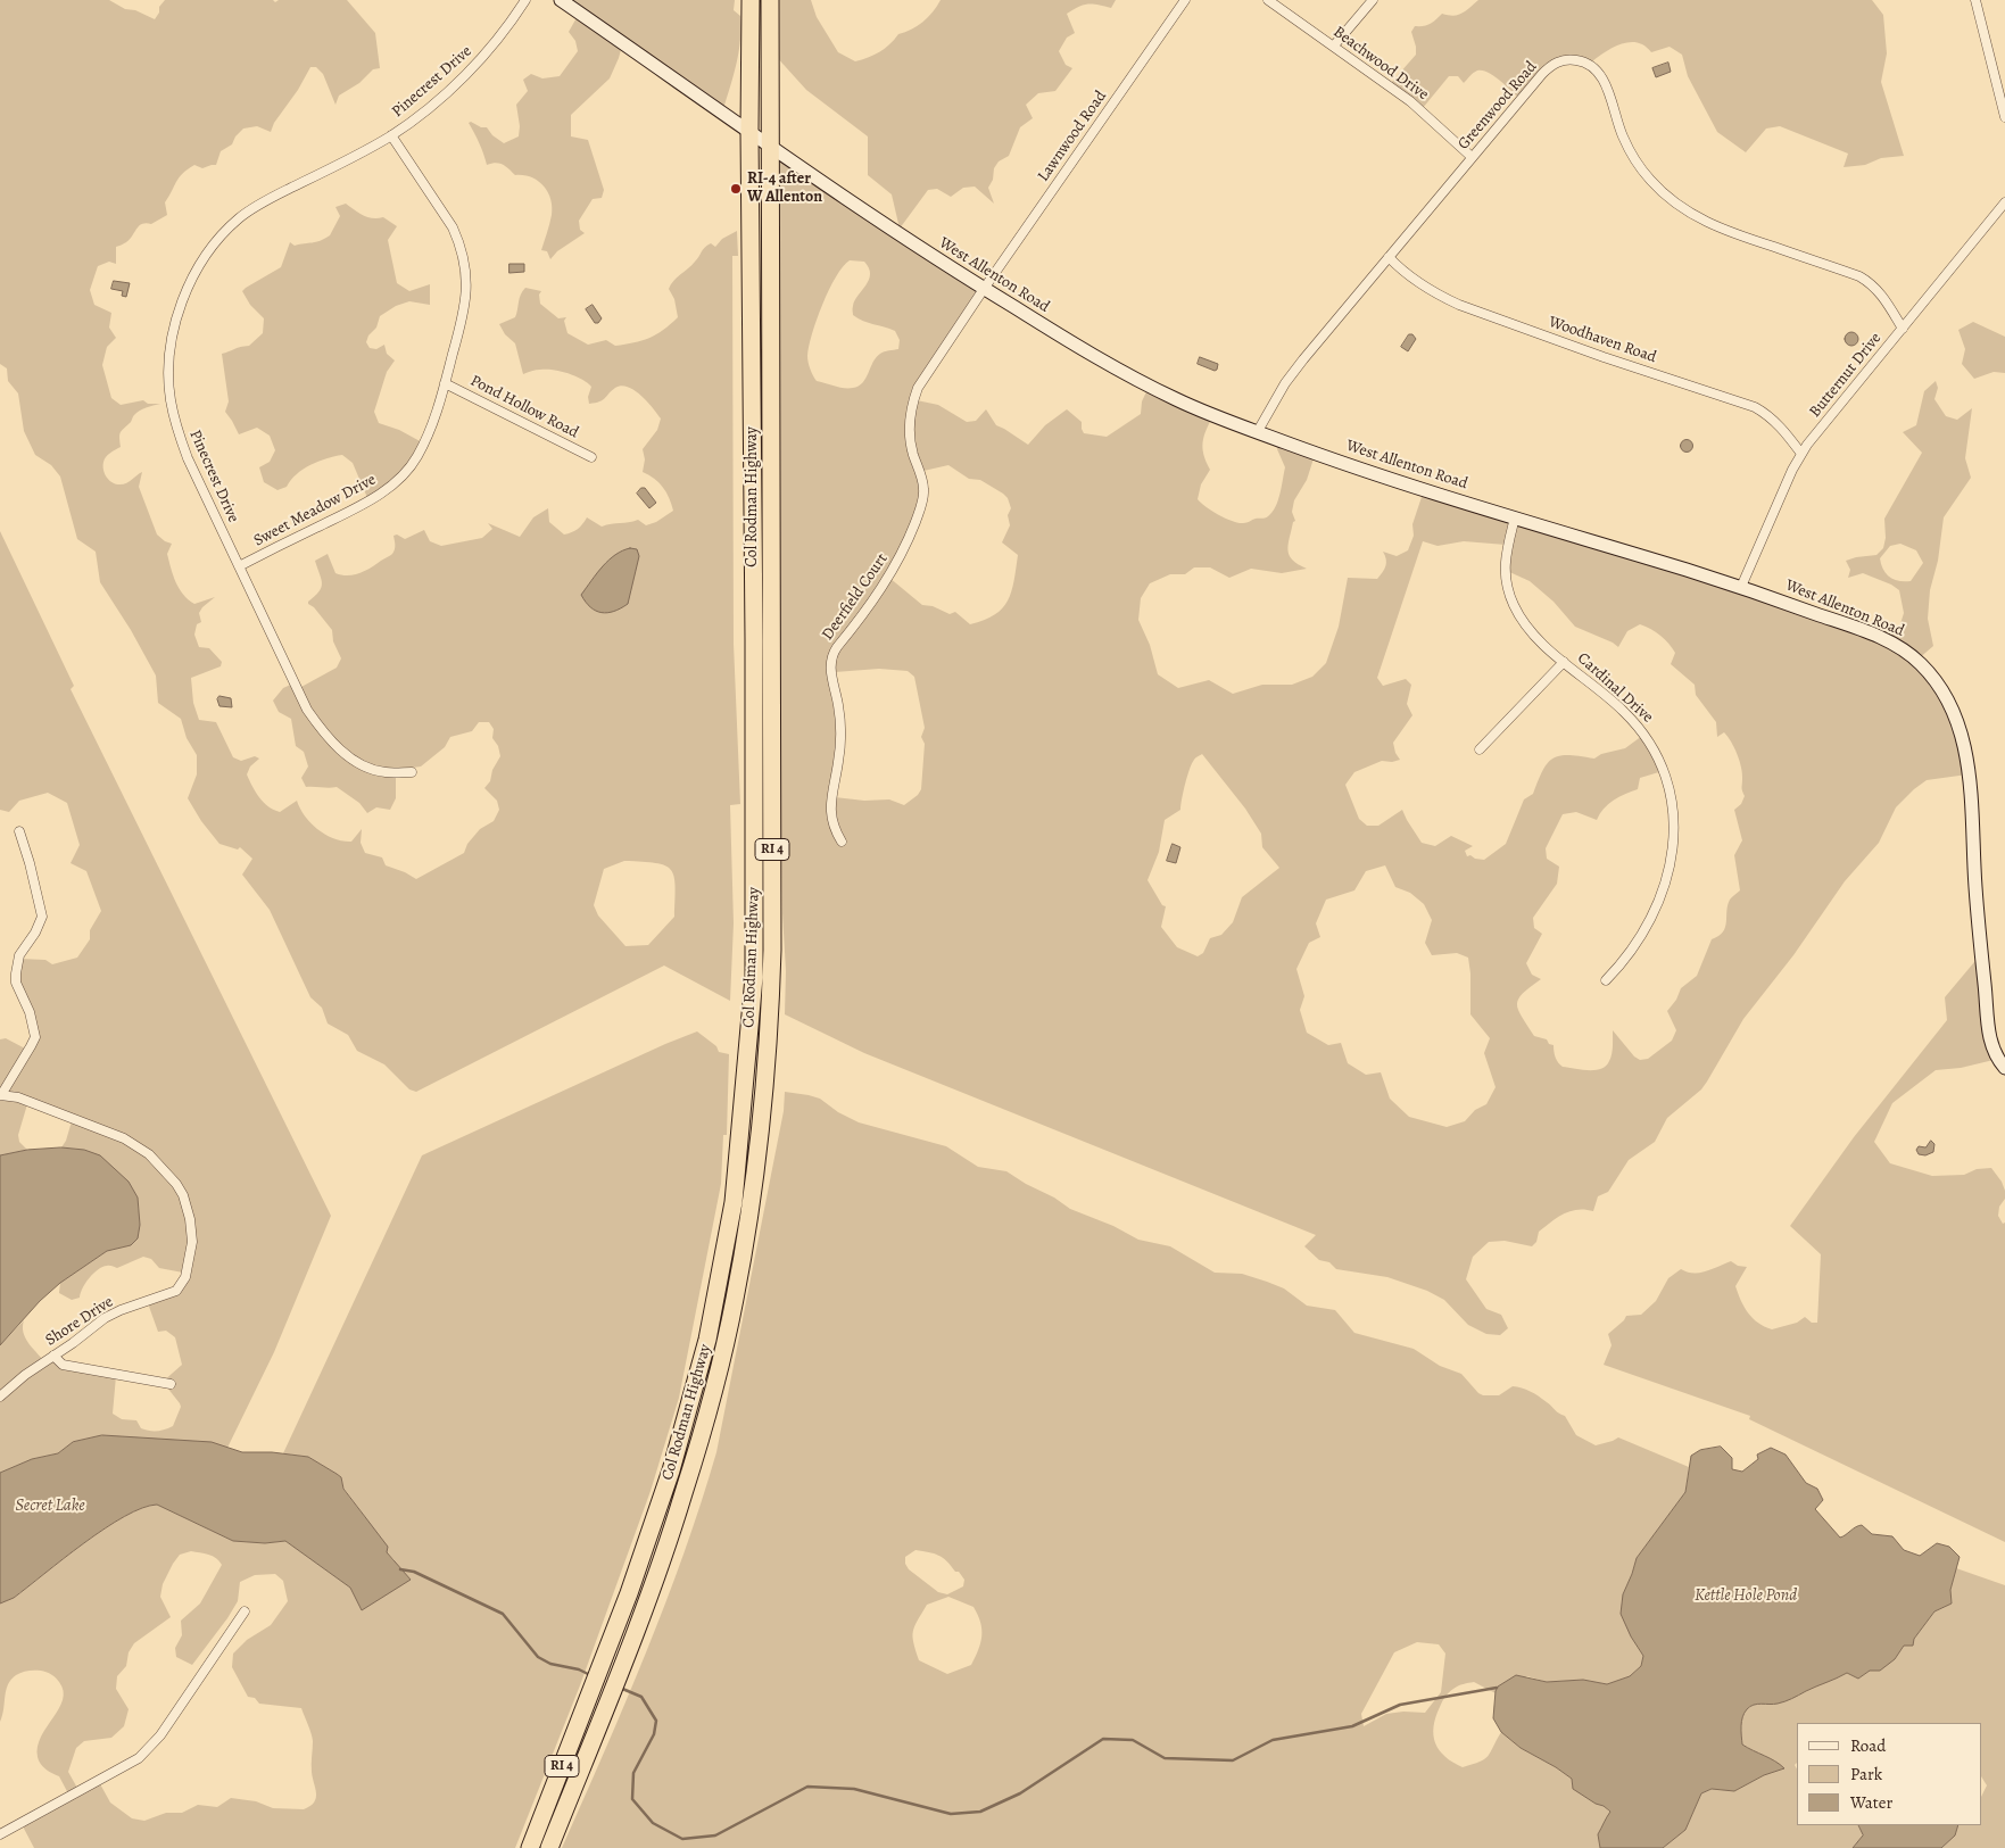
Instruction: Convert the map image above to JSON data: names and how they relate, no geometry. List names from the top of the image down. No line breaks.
{"streets":{"highway":["Col Rodman Highway","RI 4"],"street":["Beachwood Drive","Pinecrest Drive","Greenwood Road","Lawnwood Road","West Allenton Road","Woodhaven Road","Butternut Drive","Pond Hollow Road","Sweet Meadow Drive","Deerfield Court","Cardinal Drive","Shore Drive"]},"crossings":[["Beachwood Drive","Greenwood Road"],["Pinecrest Drive","Sweet Meadow Drive"],["Greenwood Road","West Allenton Road"],["Greenwood Road","Woodhaven Road"],["Greenwood Road","Butternut Drive"],["Lawnwood Road","West Allenton Road"],["Lawnwood Road","Deerfield Court"],["West Allenton Road","Butternut Drive"],["West Allenton Road","Col Rodman Highway"],["West Allenton Road","Deerfield Court"],["West Allenton Road","Cardinal Drive"],["Woodhaven Road","Butternut Drive"],["Pond Hollow Road","Sweet Meadow Drive"]],"water":["Secret Lake","Kettle Hole Pond"],"places":["RI-4 after W Allenton"],"legend":["Road","Park","Water"]}
